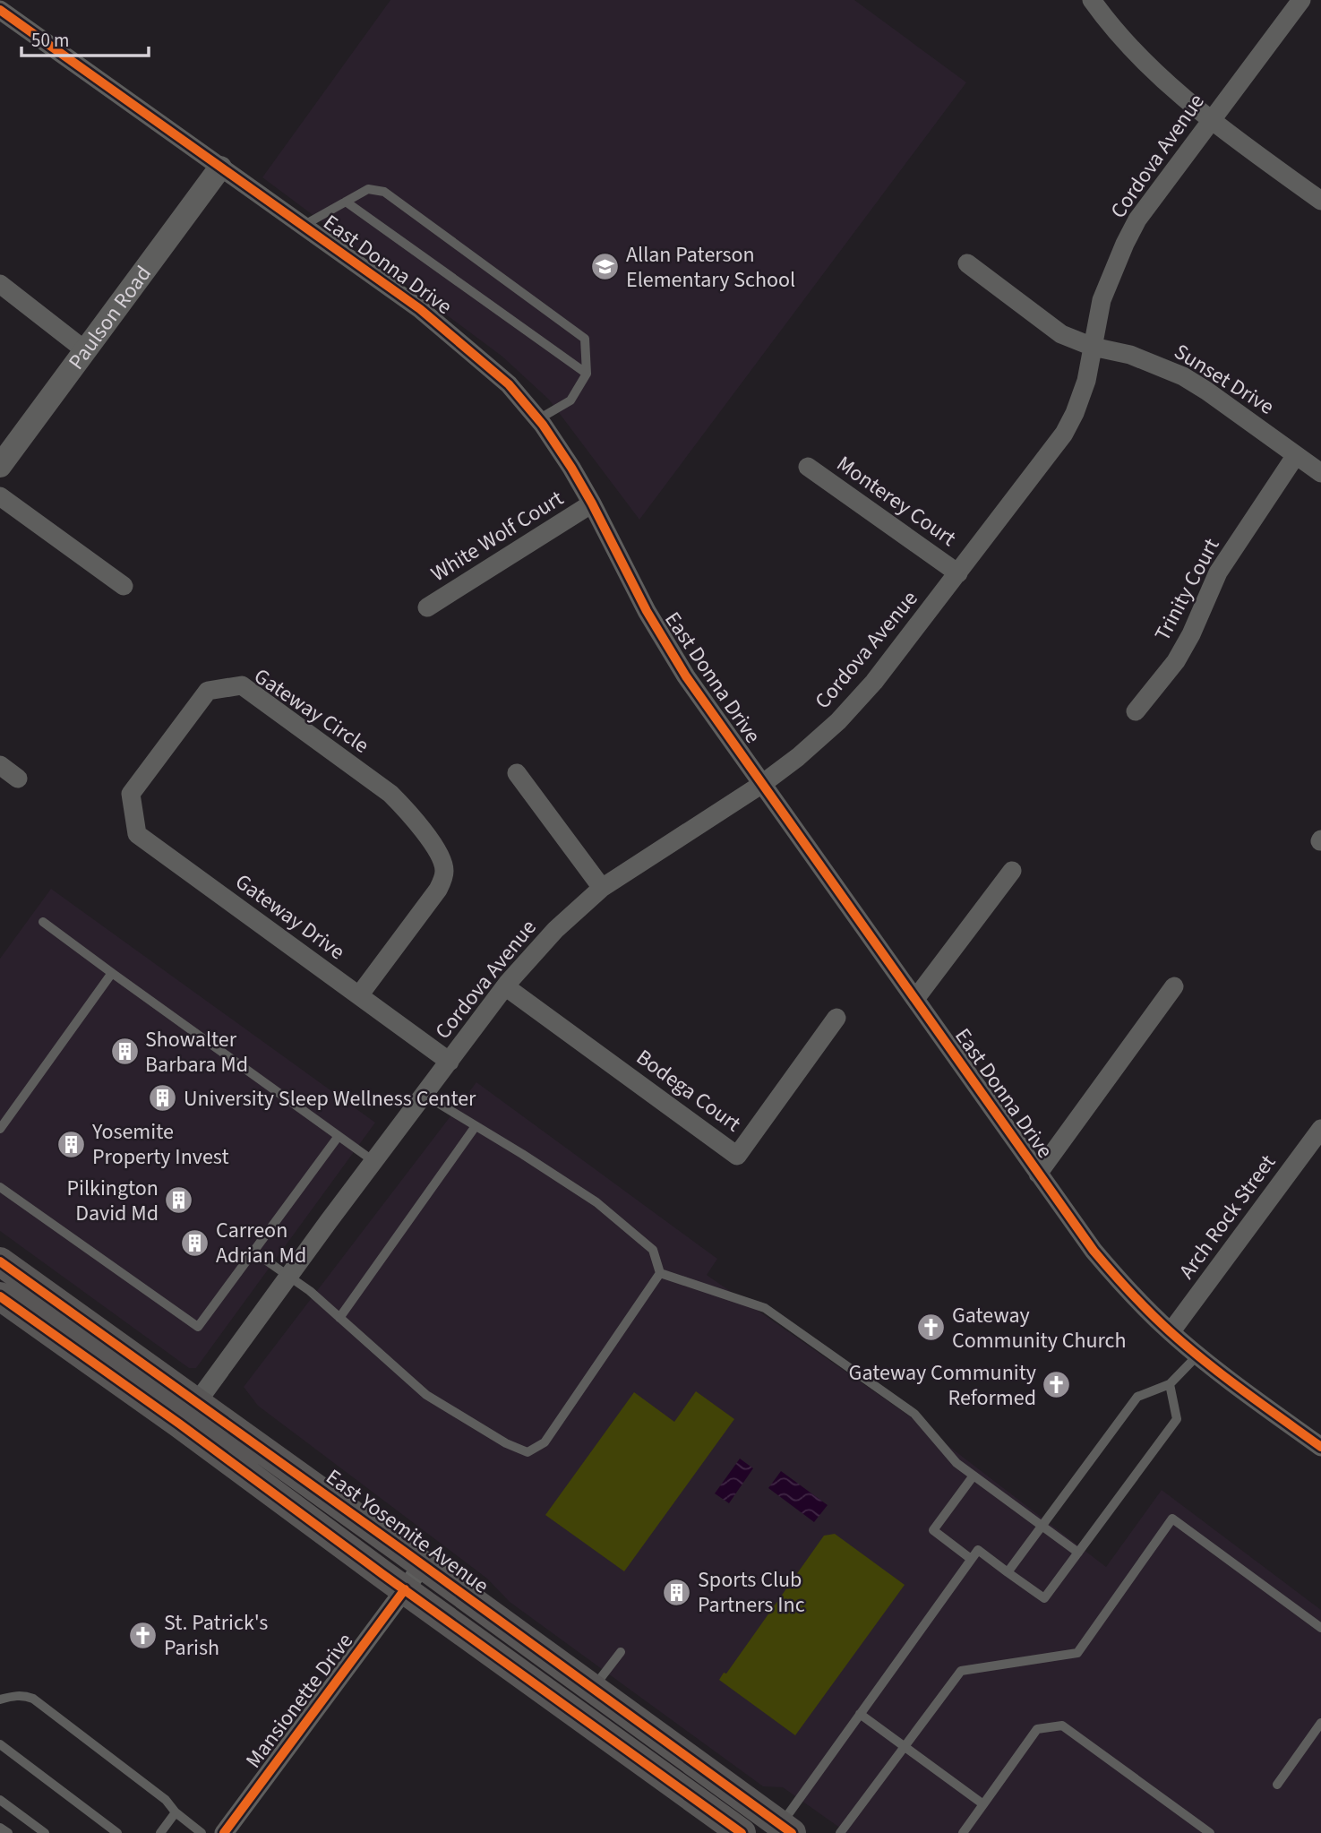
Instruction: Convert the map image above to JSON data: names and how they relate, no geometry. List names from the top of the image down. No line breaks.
{"streets":{"main road":["East Yosemite Avenue"],"street":["Cordova Avenue","East Donna Drive","Paulson Road","Sunset Drive","Monterey Court","White Wolf Court","Trinity Court","Gateway Circle","Gateway Drive","Bodega Court","Arch Rock Street","Mansionette Drive"]},"crossings":[["Cordova Avenue","East Donna Drive"],["Cordova Avenue","Sunset Drive"],["Cordova Avenue","Monterey Court"],["Cordova Avenue","Gateway Drive"],["Cordova Avenue","Bodega Court"],["Cordova Avenue","East Yosemite Avenue"],["East Donna Drive","Paulson Road"],["East Donna Drive","White Wolf Court"],["East Donna Drive","Arch Rock Street"],["Sunset Drive","Trinity Court"],["Gateway Circle","Gateway Drive"],["East Yosemite Avenue","Mansionette Drive"]],"places":{"school or university":["Allan Paterson Elementary School"],"building":["Showalter Barbara Md","University Sleep Wellness Center","Yosemite Property Invest","Pilkington David Md","Carreon Adrian Md","Sports Club Partners Inc"],"church":["Gateway Community Church","Gateway Community Reformed","St. Patrick's Parish"]},"scale_bar":"50 m"}
